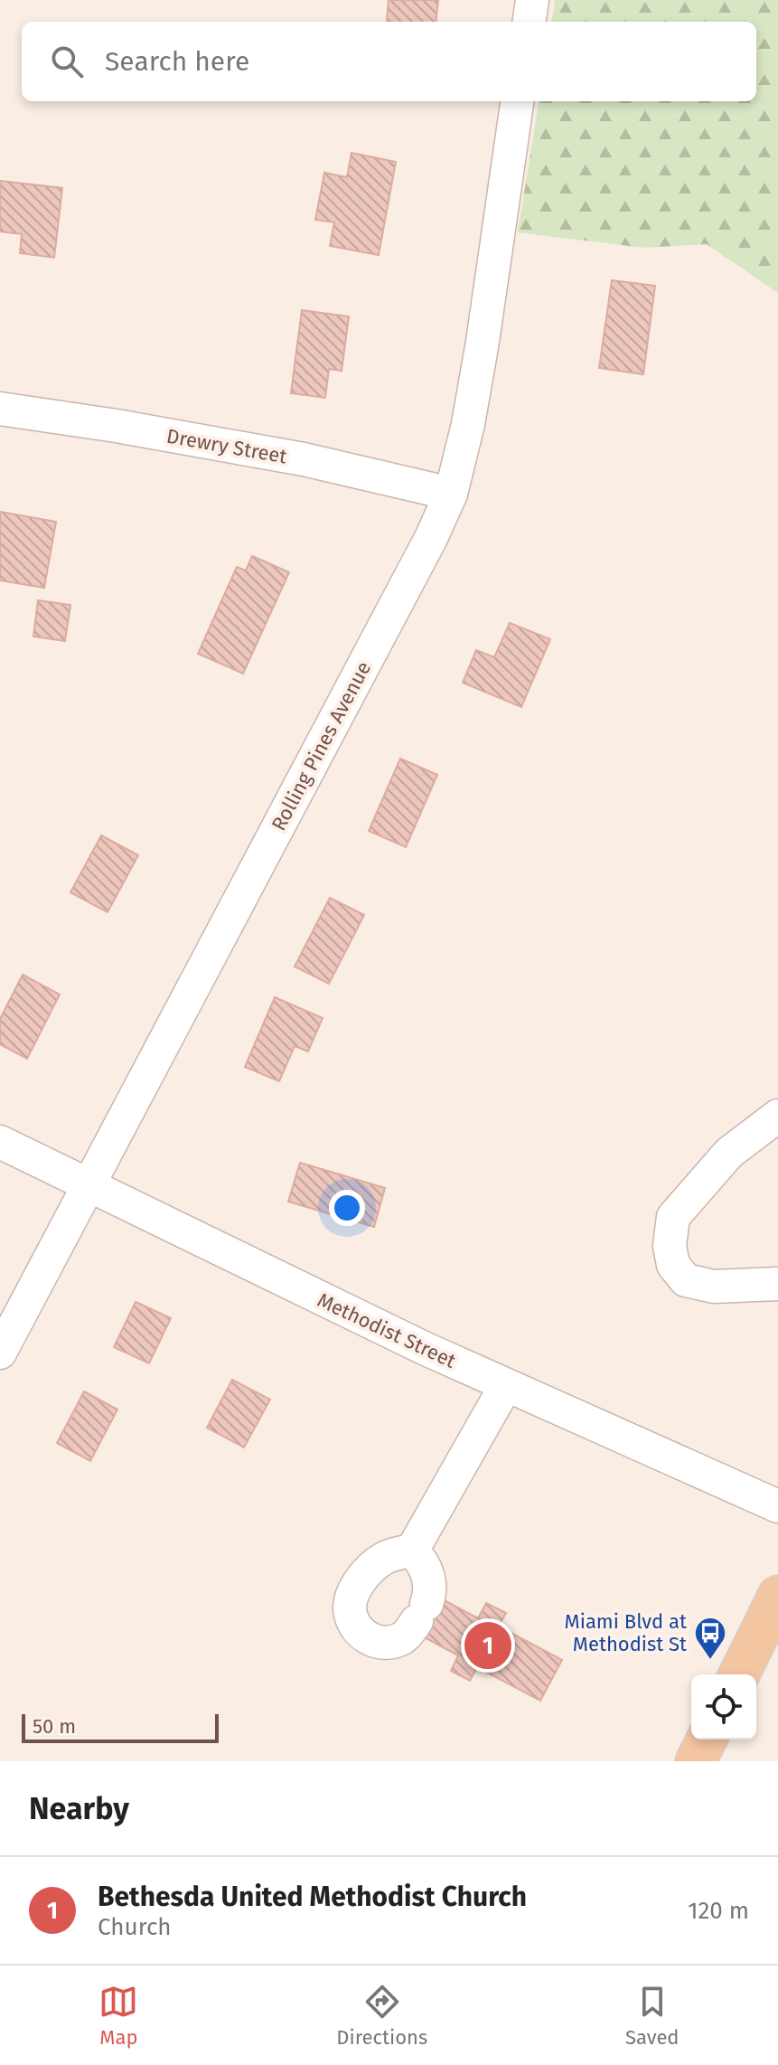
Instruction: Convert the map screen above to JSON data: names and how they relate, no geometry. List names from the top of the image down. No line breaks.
{"streets":{"street":["Drewry Street","Rolling Pines Avenue","Methodist Street"]},"crossings":[["Drewry Street","Rolling Pines Avenue"],["Rolling Pines Avenue","Methodist Street"]],"places":{"bus stop":["Miami Blvd at Methodist St"]},"scale_bar":"50 m","page":{"search":"Search here","pins":"1","scale":"50 m","heading":"Nearby","list":[{"mark":"1","name":"Bethesda United Methodist Church","note":"Church","value":"120 m"}],"nav":["Map","Directions","Saved"]}}
